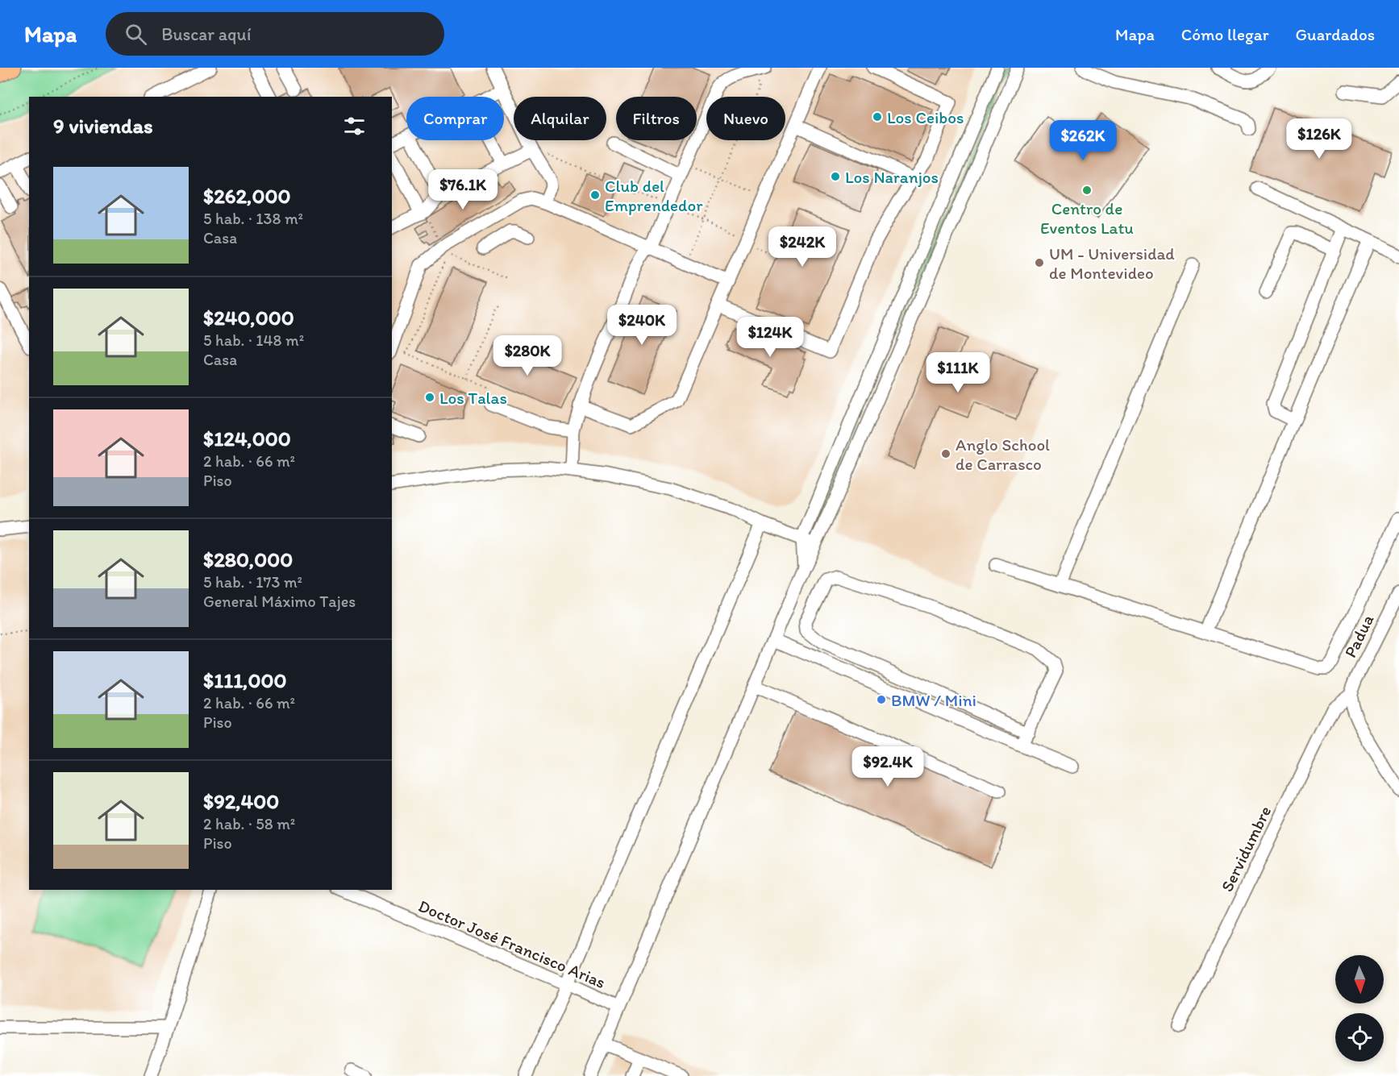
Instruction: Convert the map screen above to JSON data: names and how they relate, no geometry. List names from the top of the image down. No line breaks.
{"streets":{"street":["Padua","Servidumbre","Doctor José Francisco Arias"]},"crossings":[["Padua","Servidumbre"]],"places":["Los Ceibos","Los Naranjos","Centro de Eventos Latu","Club del Emprendedor","UM - Universidad de Montevideo","Los Talas","Anglo School de Carrasco","BMW / Mini"],"north":"bottom","page":{"header":"Mapa","search":"Buscar aquí","nav":["Mapa","Cómo llegar","Guardados"],"chip":["Comprar","Alquilar","Filtros","Nuevo"],"heading":"9 viviendas","price":["$126K","$262K","$76.1K","$242K","$240K","$124K","$280K","$111K","$92.4K"],"list":[{"name":"$262,000","note":"5 hab. · 138 m² · Casa"},{"name":"$240,000","note":"5 hab. · 148 m² · Casa"},{"name":"$124,000","note":"2 hab. · 66 m² · Piso"},{"name":"$280,000","note":"5 hab. · 173 m² · General Máximo Tajes"},{"name":"$111,000","note":"2 hab. · 66 m² · Piso"},{"name":"$92,400","note":"2 hab. · 58 m² · Piso"}]}}
